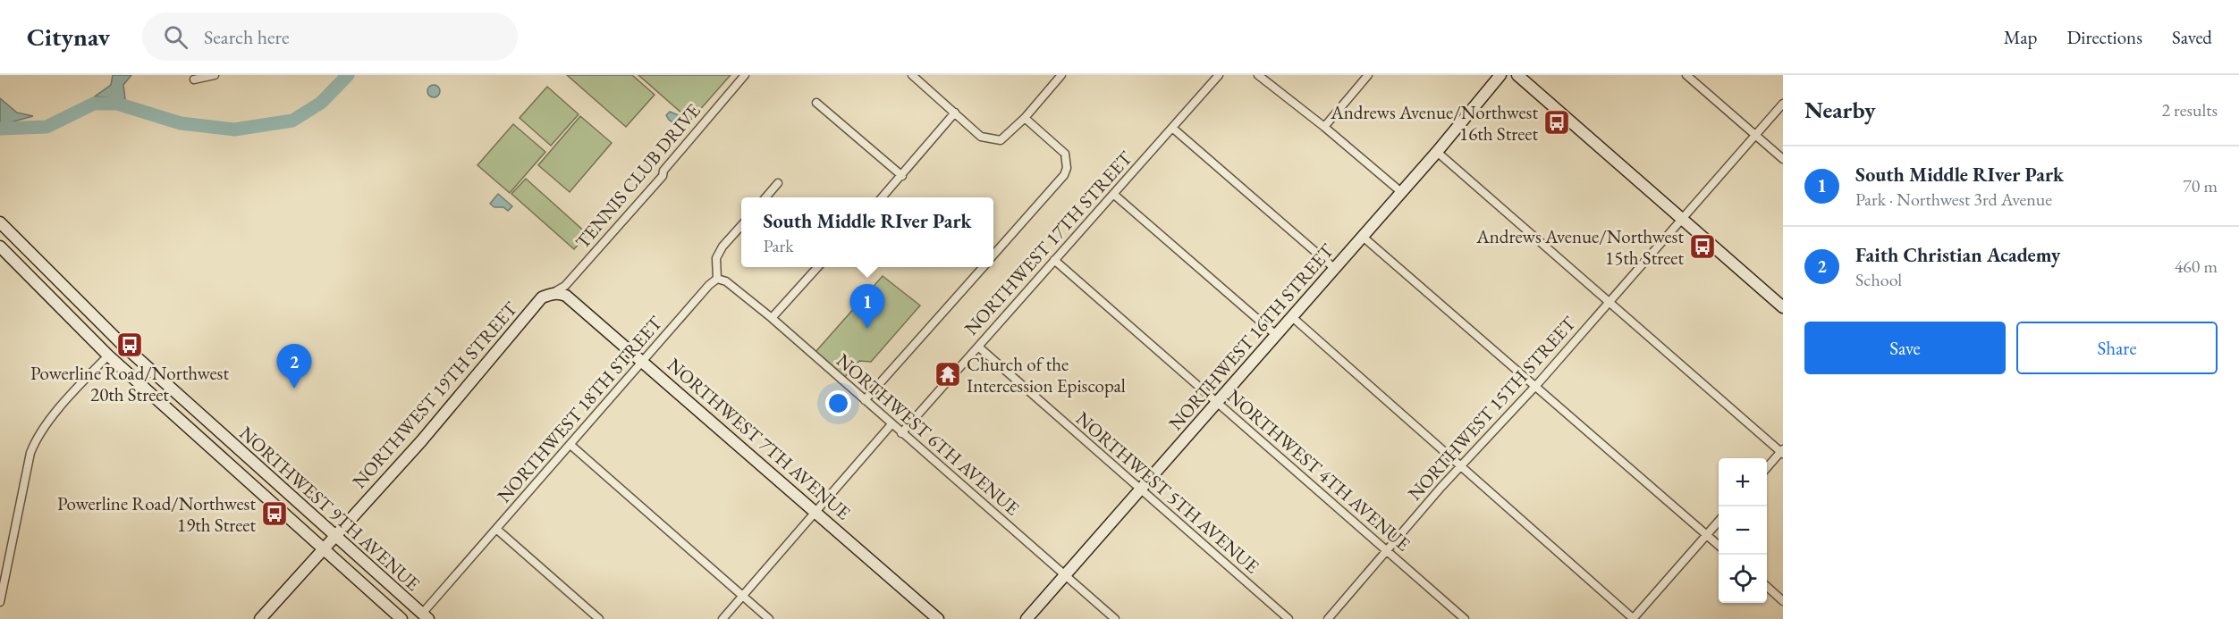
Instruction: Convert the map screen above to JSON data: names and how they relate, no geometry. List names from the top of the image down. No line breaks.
{"streets":{"street":["TENNIS CLUB DRIVE","NORTHWEST 17TH STREET","NORTHWEST 16TH STREET","NORTHWEST 19TH STREET","NORTHWEST 15TH STREET","NORTHWEST 18TH STREET","NORTHWEST 6TH AVENUE","NORTHWEST 7TH AVENUE","NORTHWEST 4TH AVENUE","NORTHWEST 5TH AVENUE","NORTHWEST 9TH AVENUE"]},"crossings":[["TENNIS CLUB DRIVE","NORTHWEST 19TH STREET"],["TENNIS CLUB DRIVE","NORTHWEST 7TH AVENUE"],["NORTHWEST 17TH STREET","NORTHWEST 6TH AVENUE"],["NORTHWEST 17TH STREET","NORTHWEST 4TH AVENUE"],["NORTHWEST 17TH STREET","NORTHWEST 5TH AVENUE"],["NORTHWEST 16TH STREET","NORTHWEST 6TH AVENUE"],["NORTHWEST 16TH STREET","NORTHWEST 4TH AVENUE"],["NORTHWEST 16TH STREET","NORTHWEST 5TH AVENUE"],["NORTHWEST 19TH STREET","NORTHWEST 7TH AVENUE"],["NORTHWEST 19TH STREET","NORTHWEST 9TH AVENUE"],["NORTHWEST 15TH STREET","NORTHWEST 4TH AVENUE"],["NORTHWEST 18TH STREET","NORTHWEST 6TH AVENUE"],["NORTHWEST 18TH STREET","NORTHWEST 7TH AVENUE"],["NORTHWEST 18TH STREET","NORTHWEST 9TH AVENUE"]],"places":{"bus stop":["Andrews Avenue/Northwest 16th Street","Andrews Avenue/Northwest 15th Street","Powerline Road/Northwest 20th Street","Powerline Road/Northwest 19th Street"],"temple":["Church of the Intercession Episcopal"]},"page":{"header":"Citynav","search":"Search here","nav":["Map","Directions","Saved"],"heading":["Nearby","2 results"],"list":[{"mark":"1","name":"South Middle RIver Park","note":"Park · Northwest 3rd Avenue","value":"70 m"},{"mark":"2","name":"Faith Christian Academy","note":"School","value":"460 m"}],"popup":["South Middle RIver Park","Park"],"pins":["1","2"],"buttons":["Save","Share"],"map_buttons":["+","−"]}}
